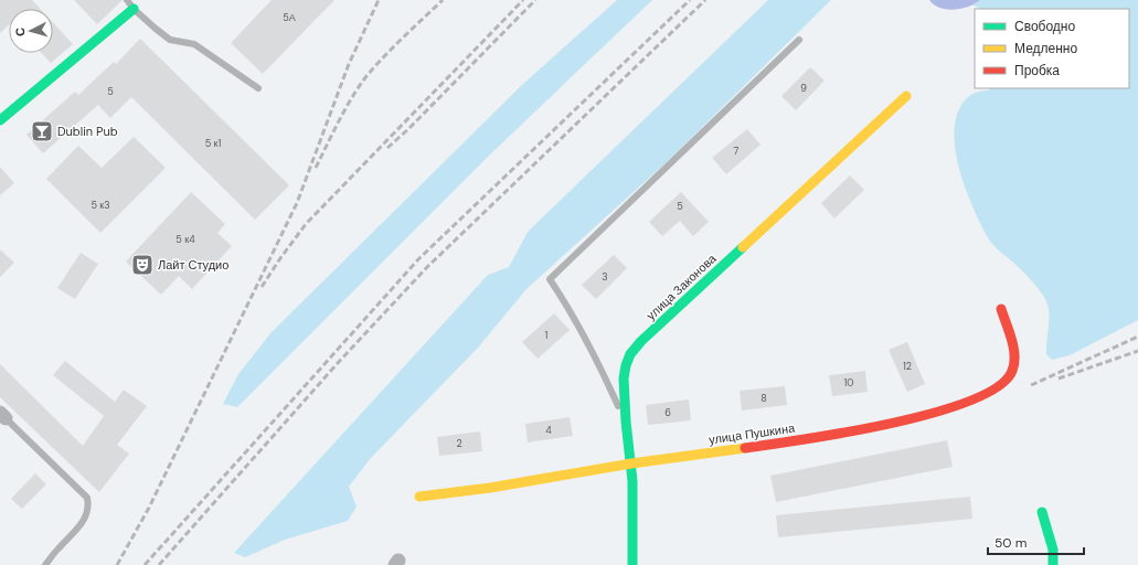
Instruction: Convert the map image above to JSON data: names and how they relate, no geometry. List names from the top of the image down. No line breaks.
{"streets":{"street":["улица Законова","улица Пушкина"]},"crossings":[["улица Законова","улица Пушкина"]],"places":{"bar":["Dublin Pub"],"theatre":["Лайт Студио"]},"house_numbers":["5А","9","5","5 к1","7","5 к3","5","5 к4","3","1","12","10","8","6","4","2"],"legend":["Свободно","Медленно","Пробка"],"scale_bar":"50 m","north":"left"}
